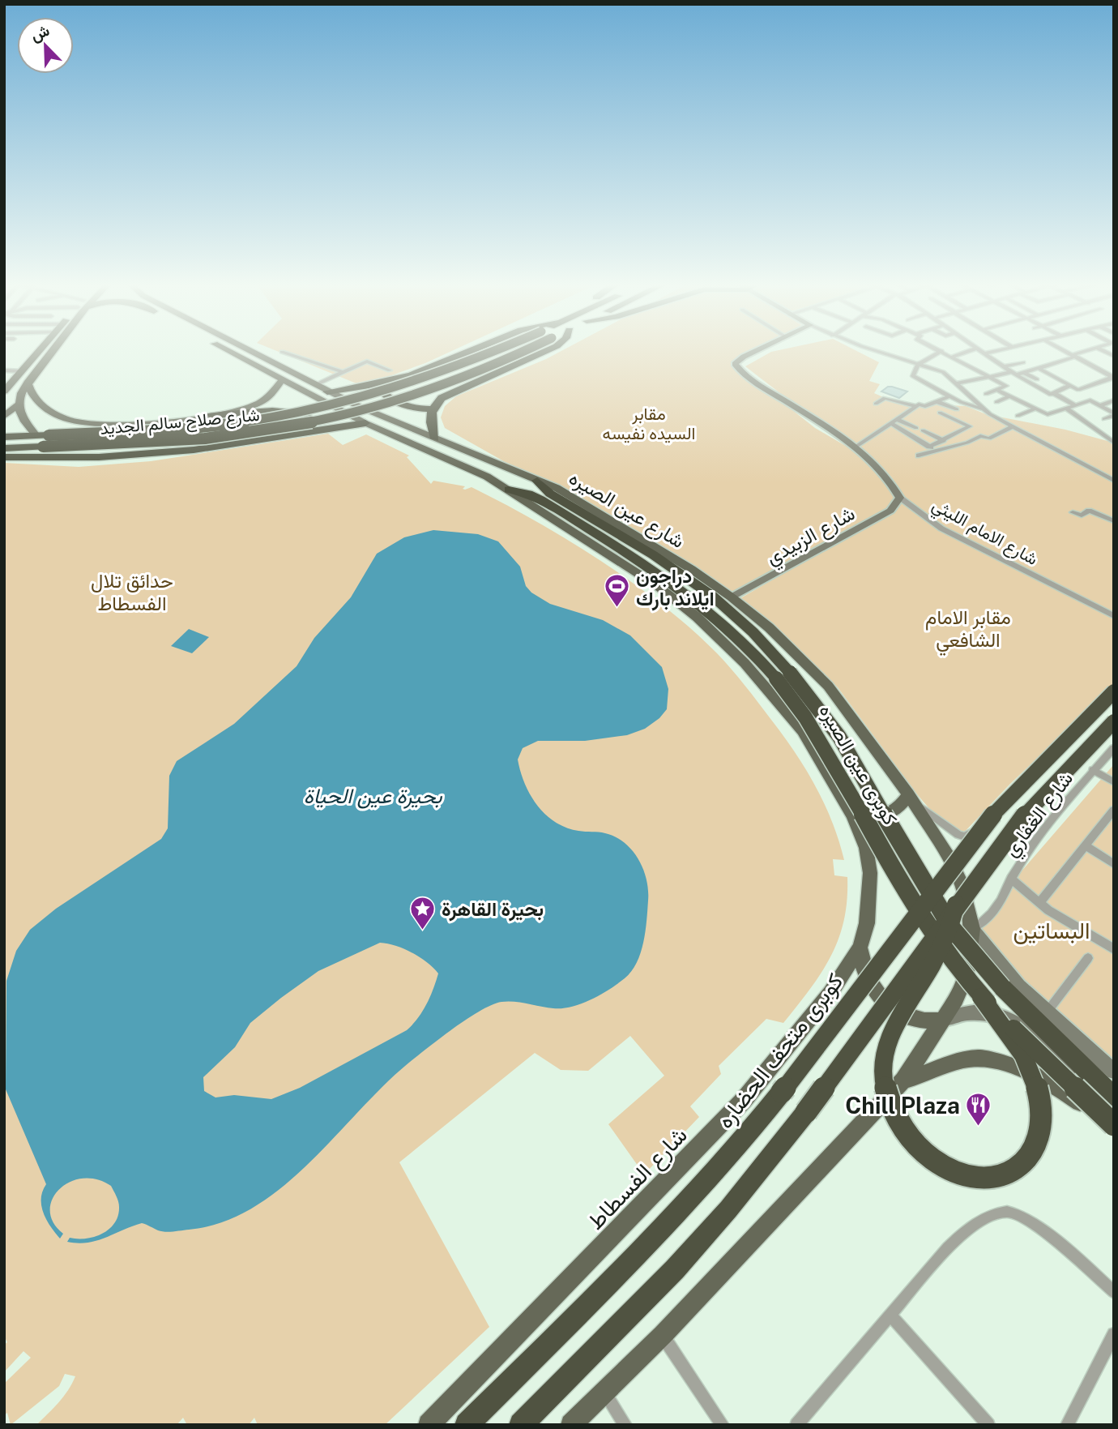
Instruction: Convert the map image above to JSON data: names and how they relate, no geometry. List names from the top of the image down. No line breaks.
{"streets":{"highway":["شارع صلاح سالم الجديد","كوبرى عين الصيره","كوبرى متحف الحضاره"],"main road":["شارع عين الصيره","شارع الفسطاط"],"street":["شارع الامام الليثي","شارع الزبيدي","شارع الغفاري"]},"crossings":[["شارع عين الصيره","شارع الزبيدي"],["شارع عين الصيره","كوبرى عين الصيره"],["شارع عين الصيره","شارع الغفاري"],["شارع الامام الليثي","شارع الزبيدي"]],"water":["بحيرة عين الحياة"],"parks":["مقابر السيده نفيسه","حدائق تلال الفسطاط","مقابر الامام الشافعي","البساتين"],"places":{"sports":["دراجون ايلاند بارك"],"place":["بحيرة القاهرة"],"restaurant":["Chill Plaza"]},"north":"top left"}
